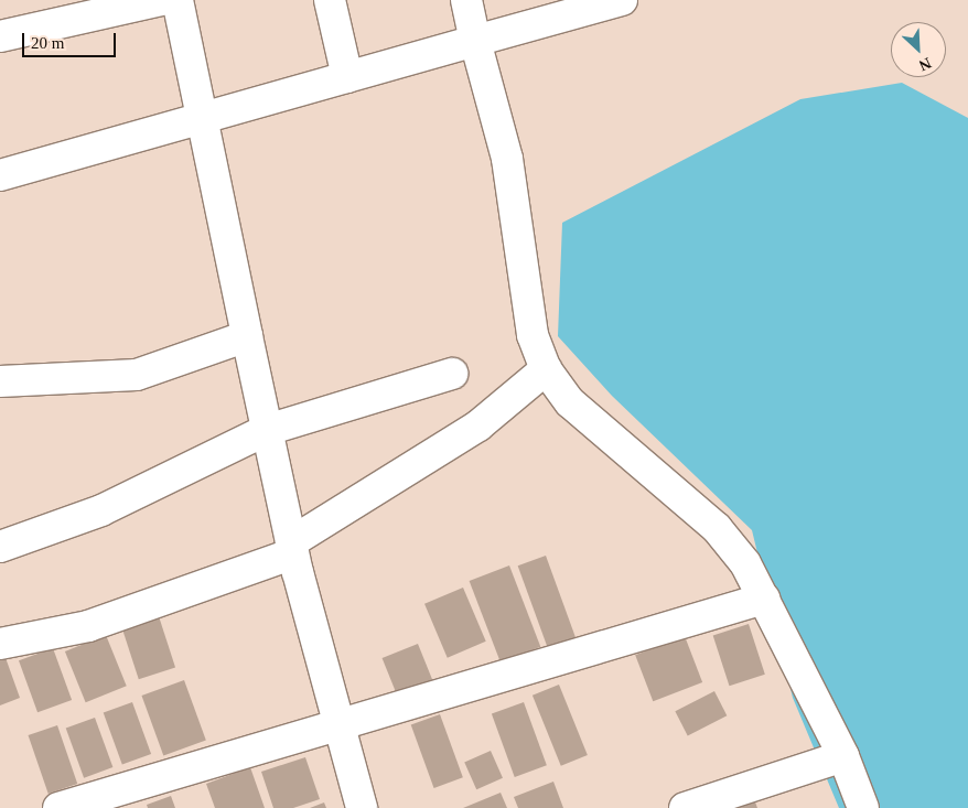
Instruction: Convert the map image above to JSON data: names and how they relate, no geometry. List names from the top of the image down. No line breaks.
{"scale_bar":"20 m","north":"bottom right"}
